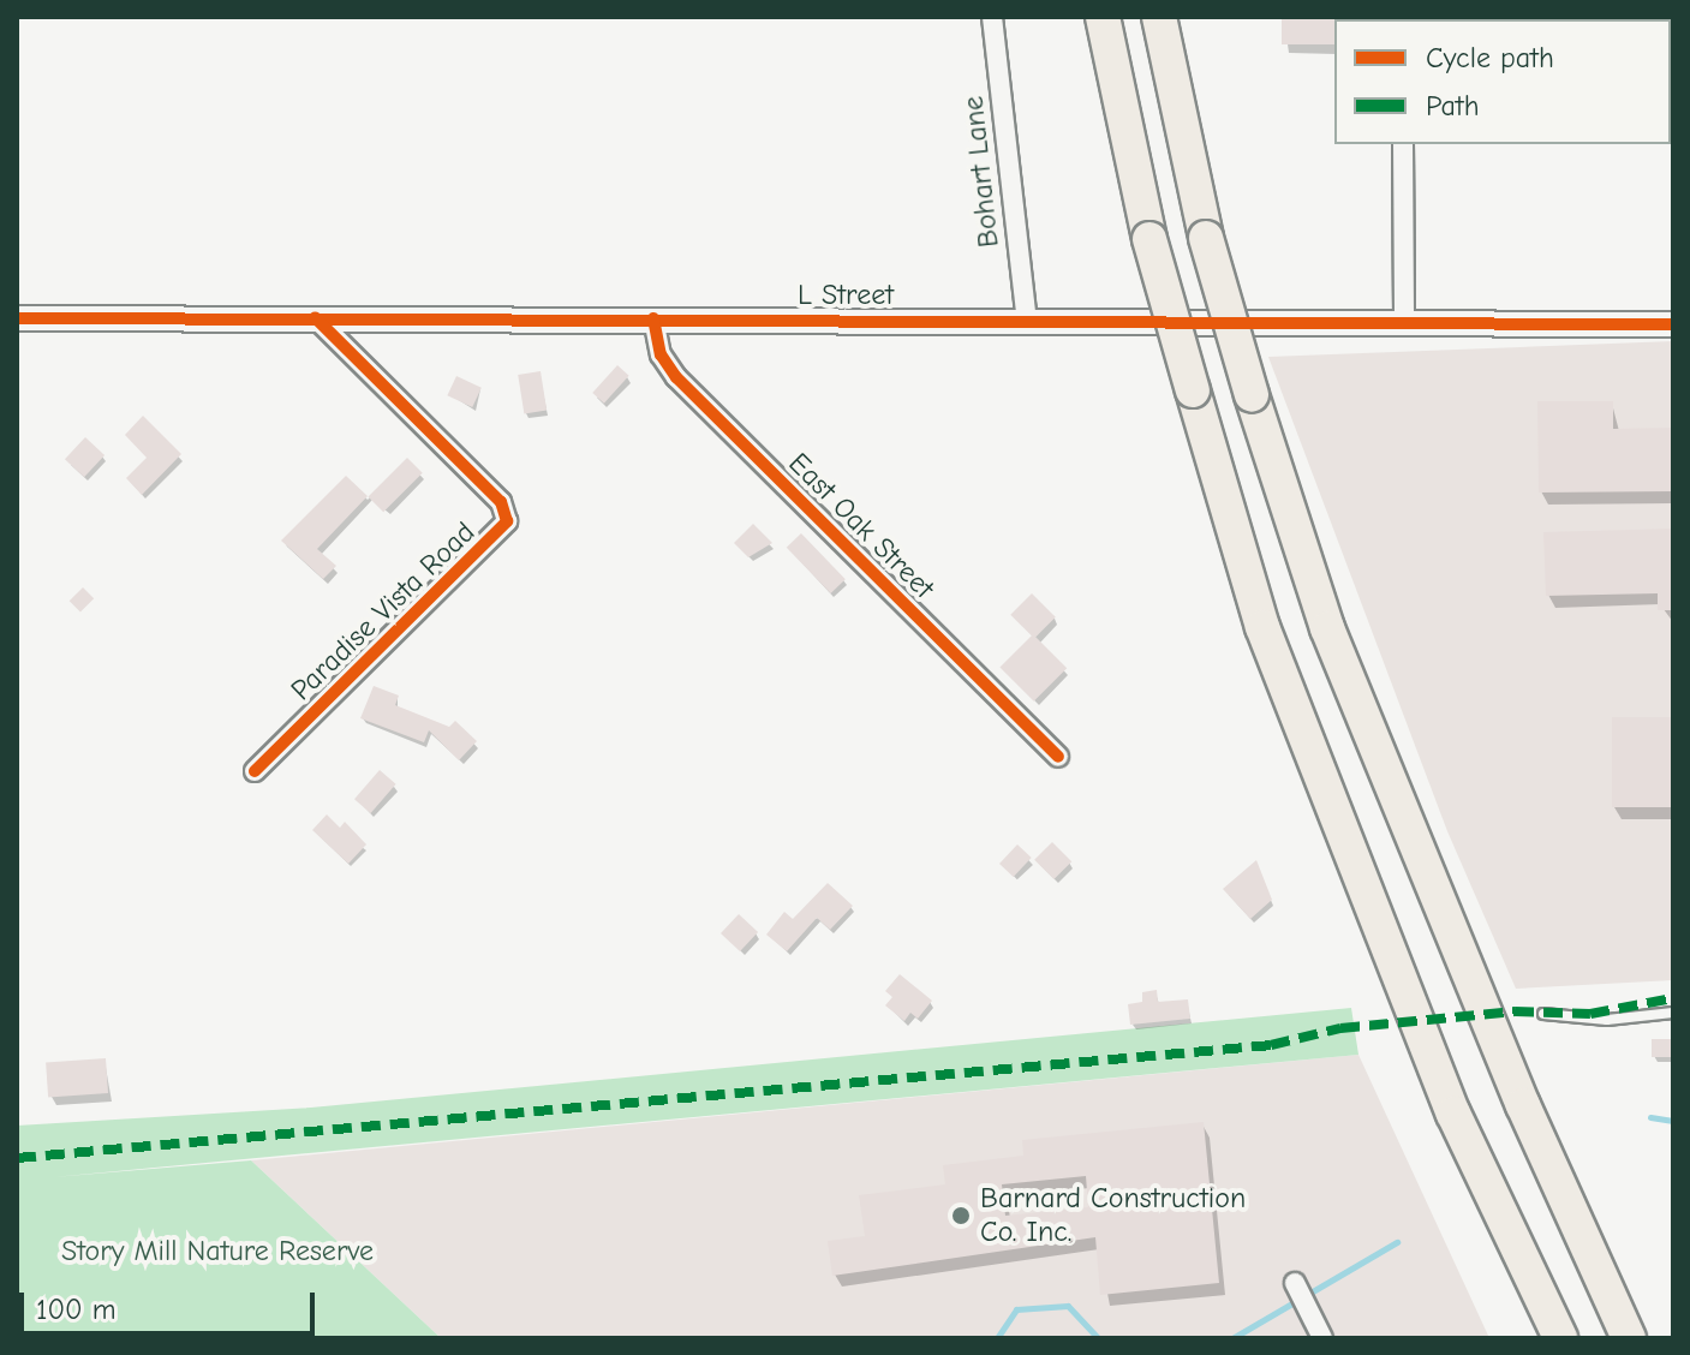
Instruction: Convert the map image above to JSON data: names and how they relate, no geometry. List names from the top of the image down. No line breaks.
{"streets":{"street":["Bohart Lane","L Street","East Oak Street","Paradise Vista Road"]},"crossings":[["Bohart Lane","L Street"],["L Street","East Oak Street"],["L Street","Paradise Vista Road"]],"parks":["Story Mill Nature Reserve"],"places":["Barnard Construction Co. Inc."],"legend":["Cycle path","Path"],"scale_bar":"100 m"}
